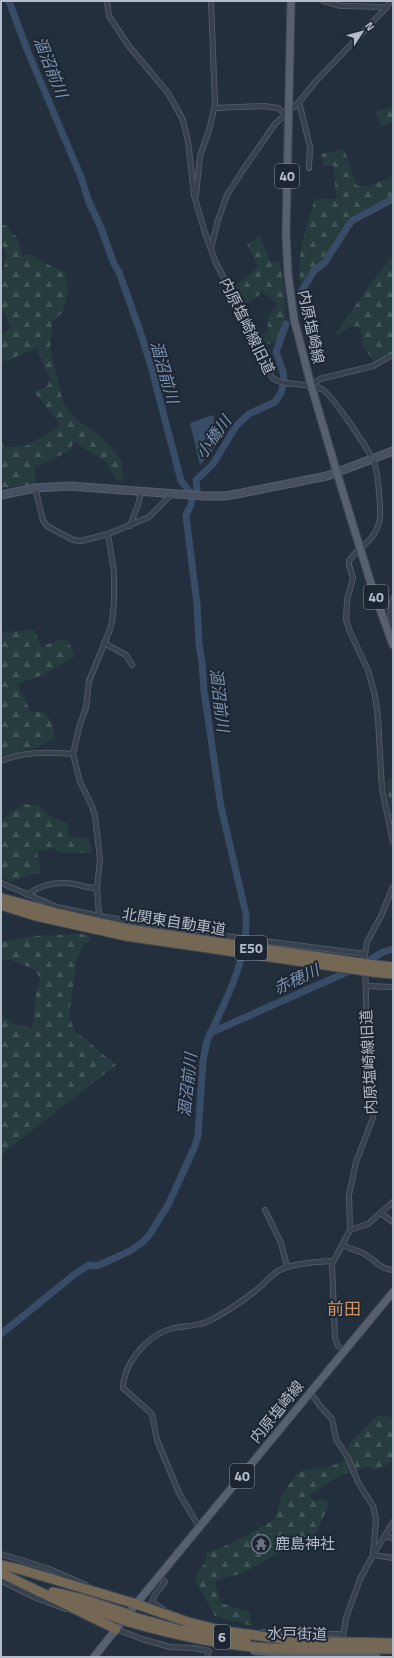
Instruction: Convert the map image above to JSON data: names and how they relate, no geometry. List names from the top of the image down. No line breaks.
{"streets":{"highway":["北関東自動車道","E50","水戸街道","6"],"main road":["40","内原塩崎線"],"street":["内原塩崎線旧道"]},"crossings":[["40","内原塩崎線"],["内原塩崎線旧道","内原塩崎線"],["内原塩崎線旧道","北関東自動車道"],["水戸街道","6"]],"districts":["前田"],"water":["涸沼前川","小橋川","赤穂川"],"places":{"temple":["鹿島神社"]},"north":"top right"}
